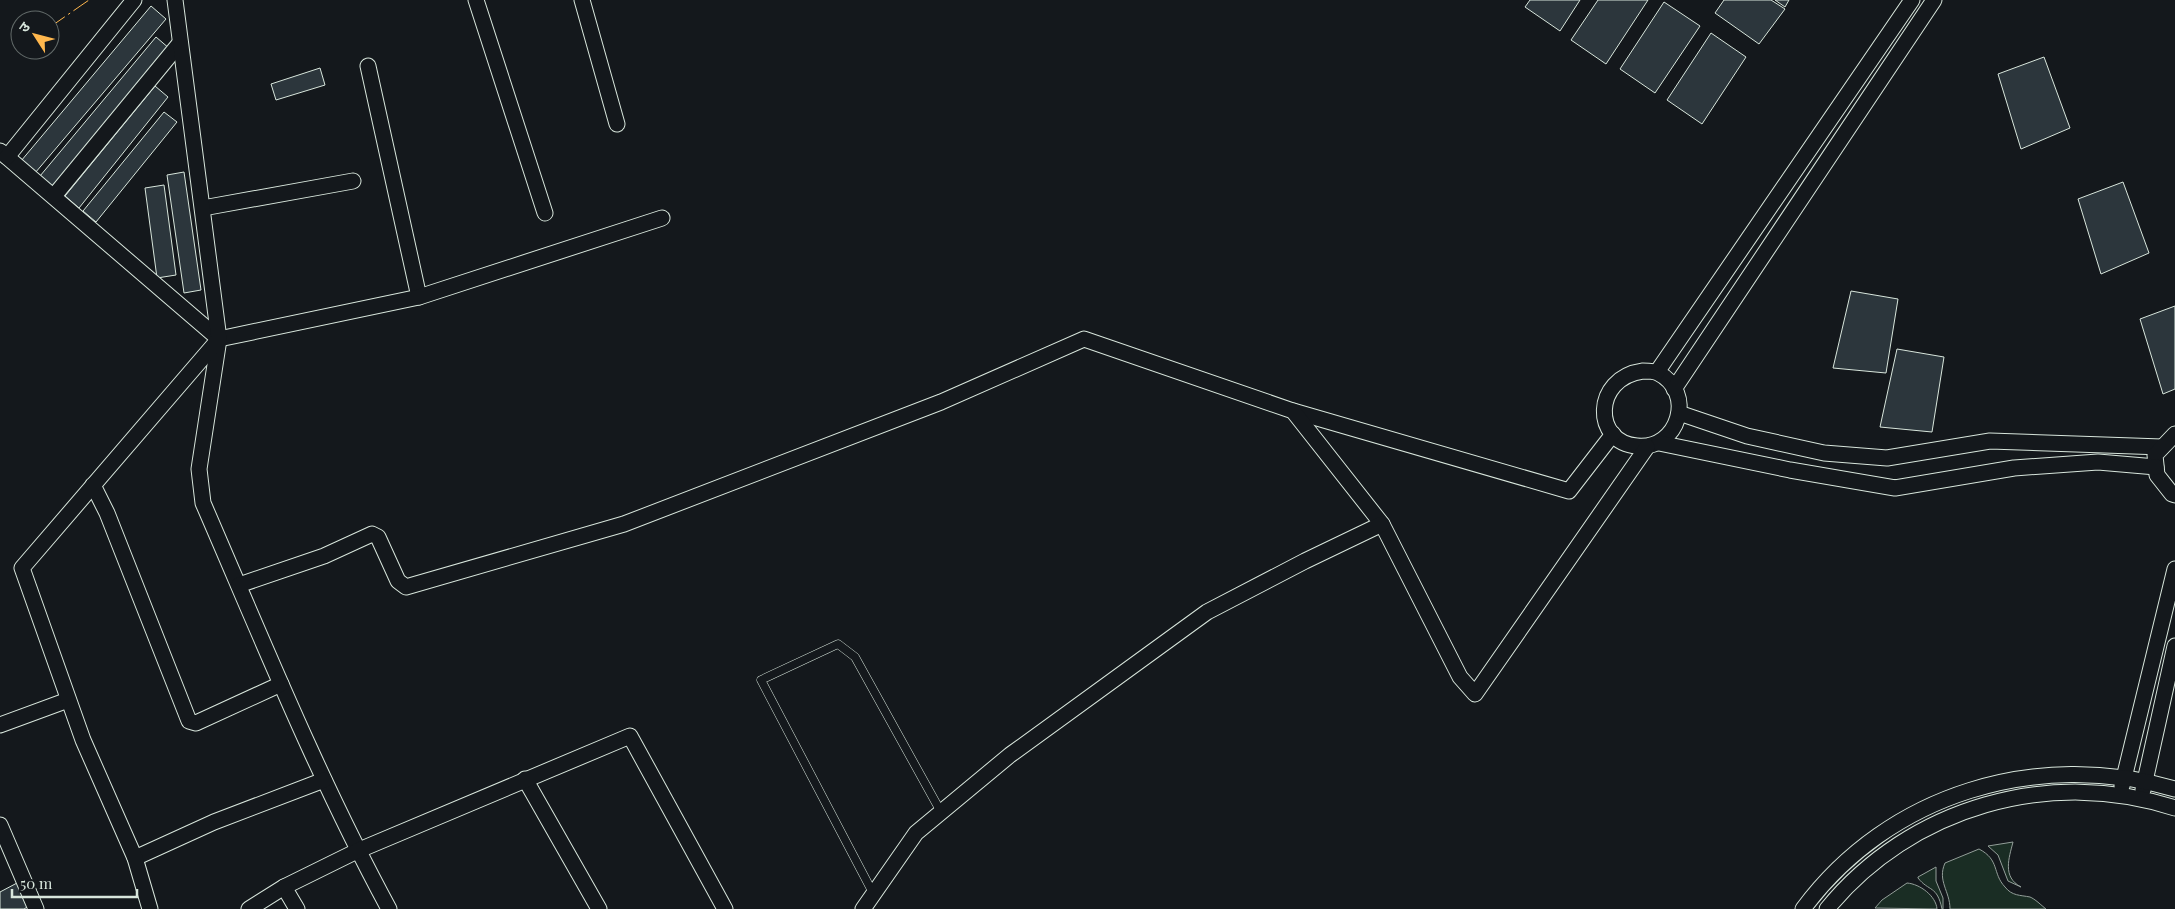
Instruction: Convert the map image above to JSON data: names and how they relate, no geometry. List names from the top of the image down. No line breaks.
{"scale_bar":"50 m","north":"top left"}
